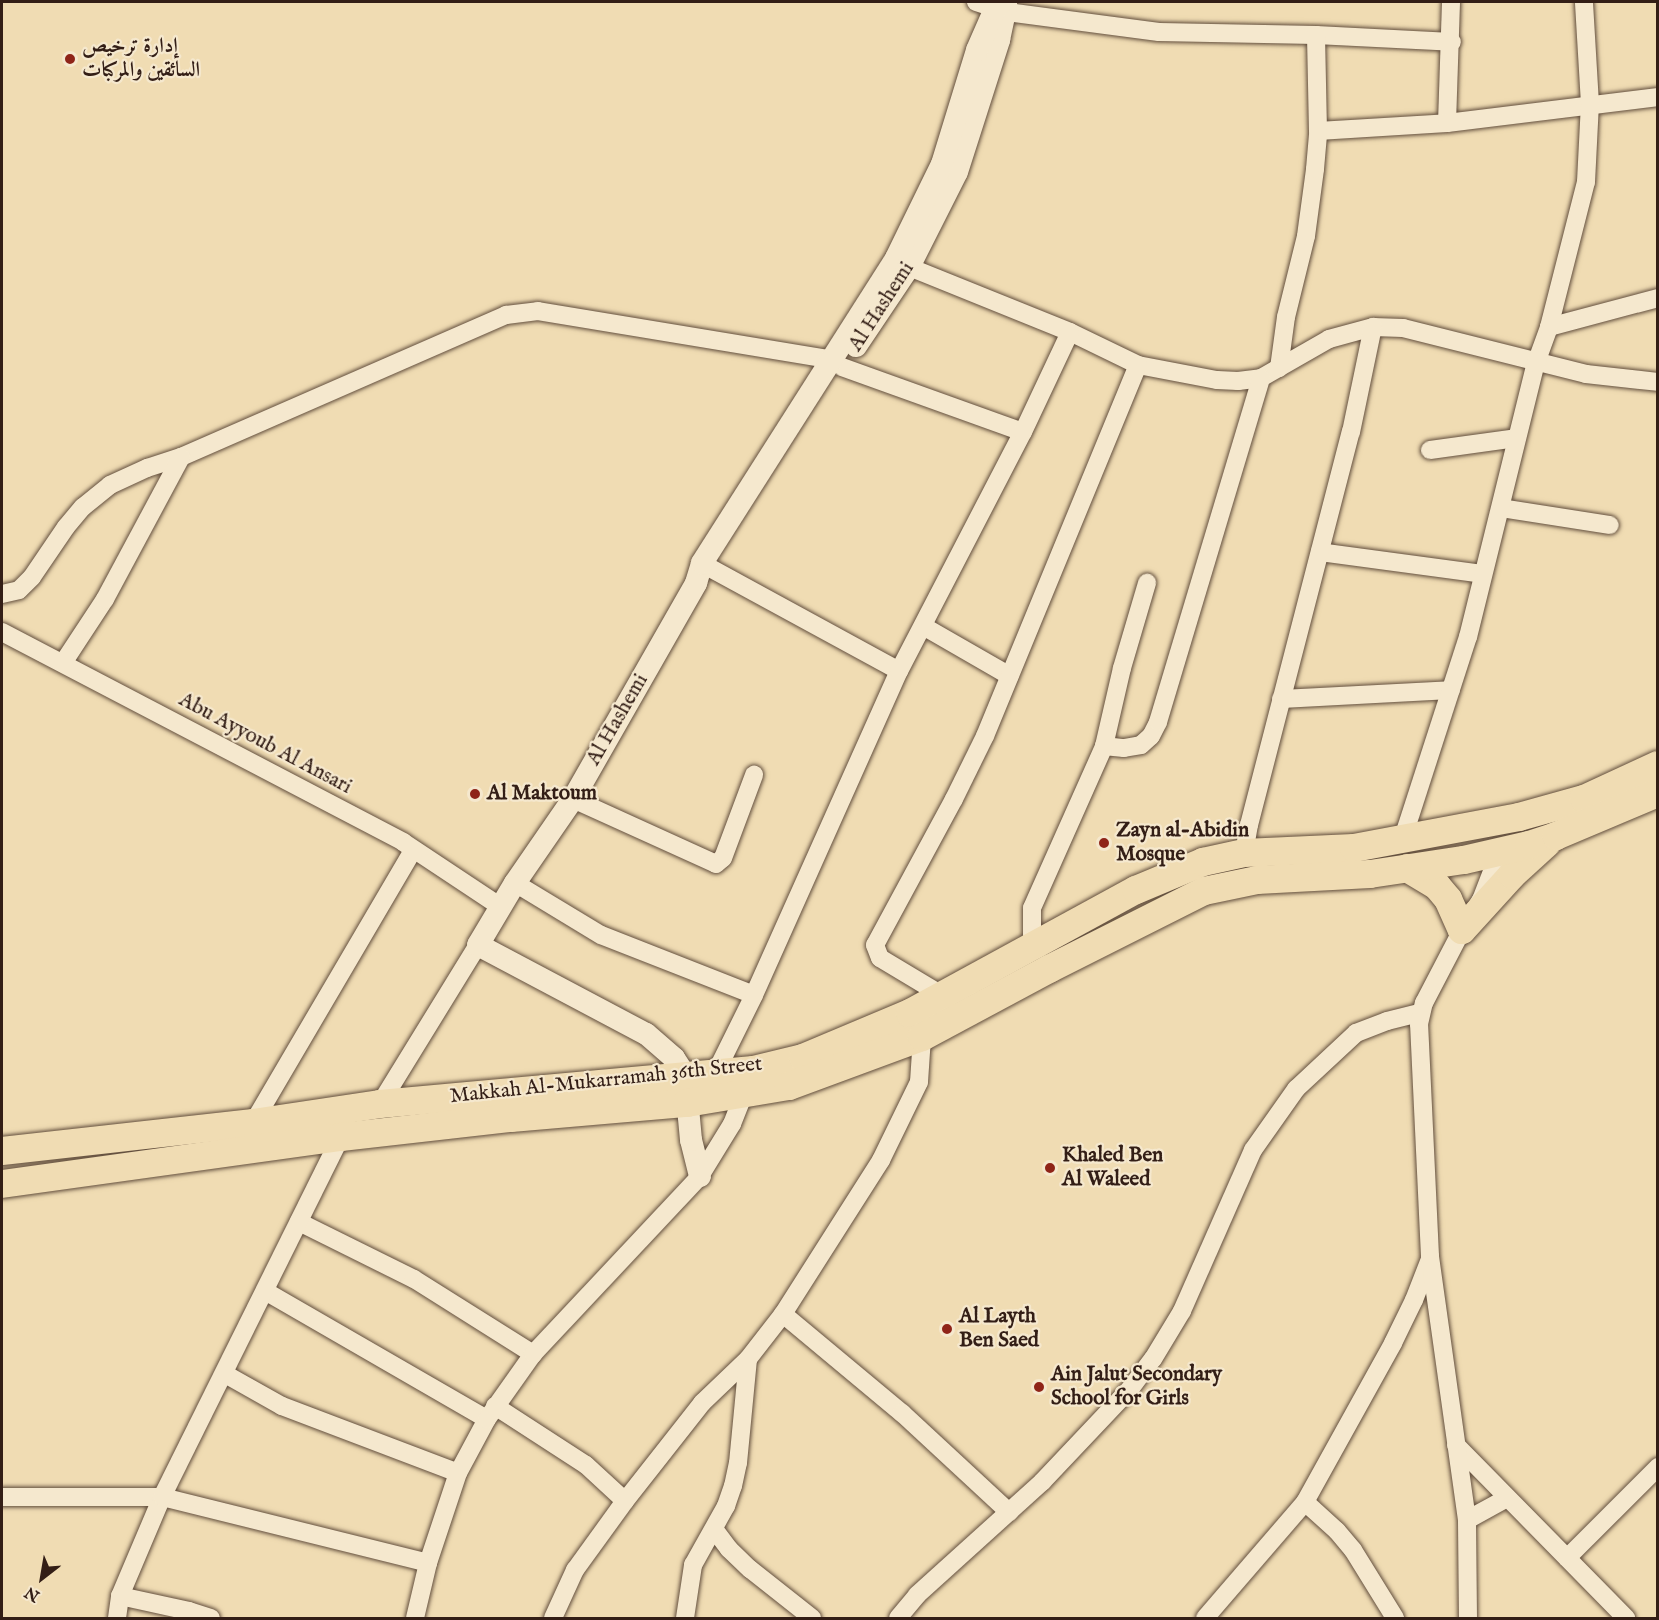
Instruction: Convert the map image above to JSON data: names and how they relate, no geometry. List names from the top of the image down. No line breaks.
{"streets":{"main road":["Makkah Al-Mukarramah 36th Street"],"street":["Al Hashemi","Abu Ayyoub Al Ansari"]},"crossings":[["Al Hashemi","Abu Ayyoub Al Ansari"]],"places":["إدارة ترخيص السائقين والمركبات","Al Maktoum","Zayn al-Abidin Mosque","Khaled Ben Al Waleed","Al Layth Ben Saed","Ain Jalut Secondary School for Girls"],"north":"bottom left"}
